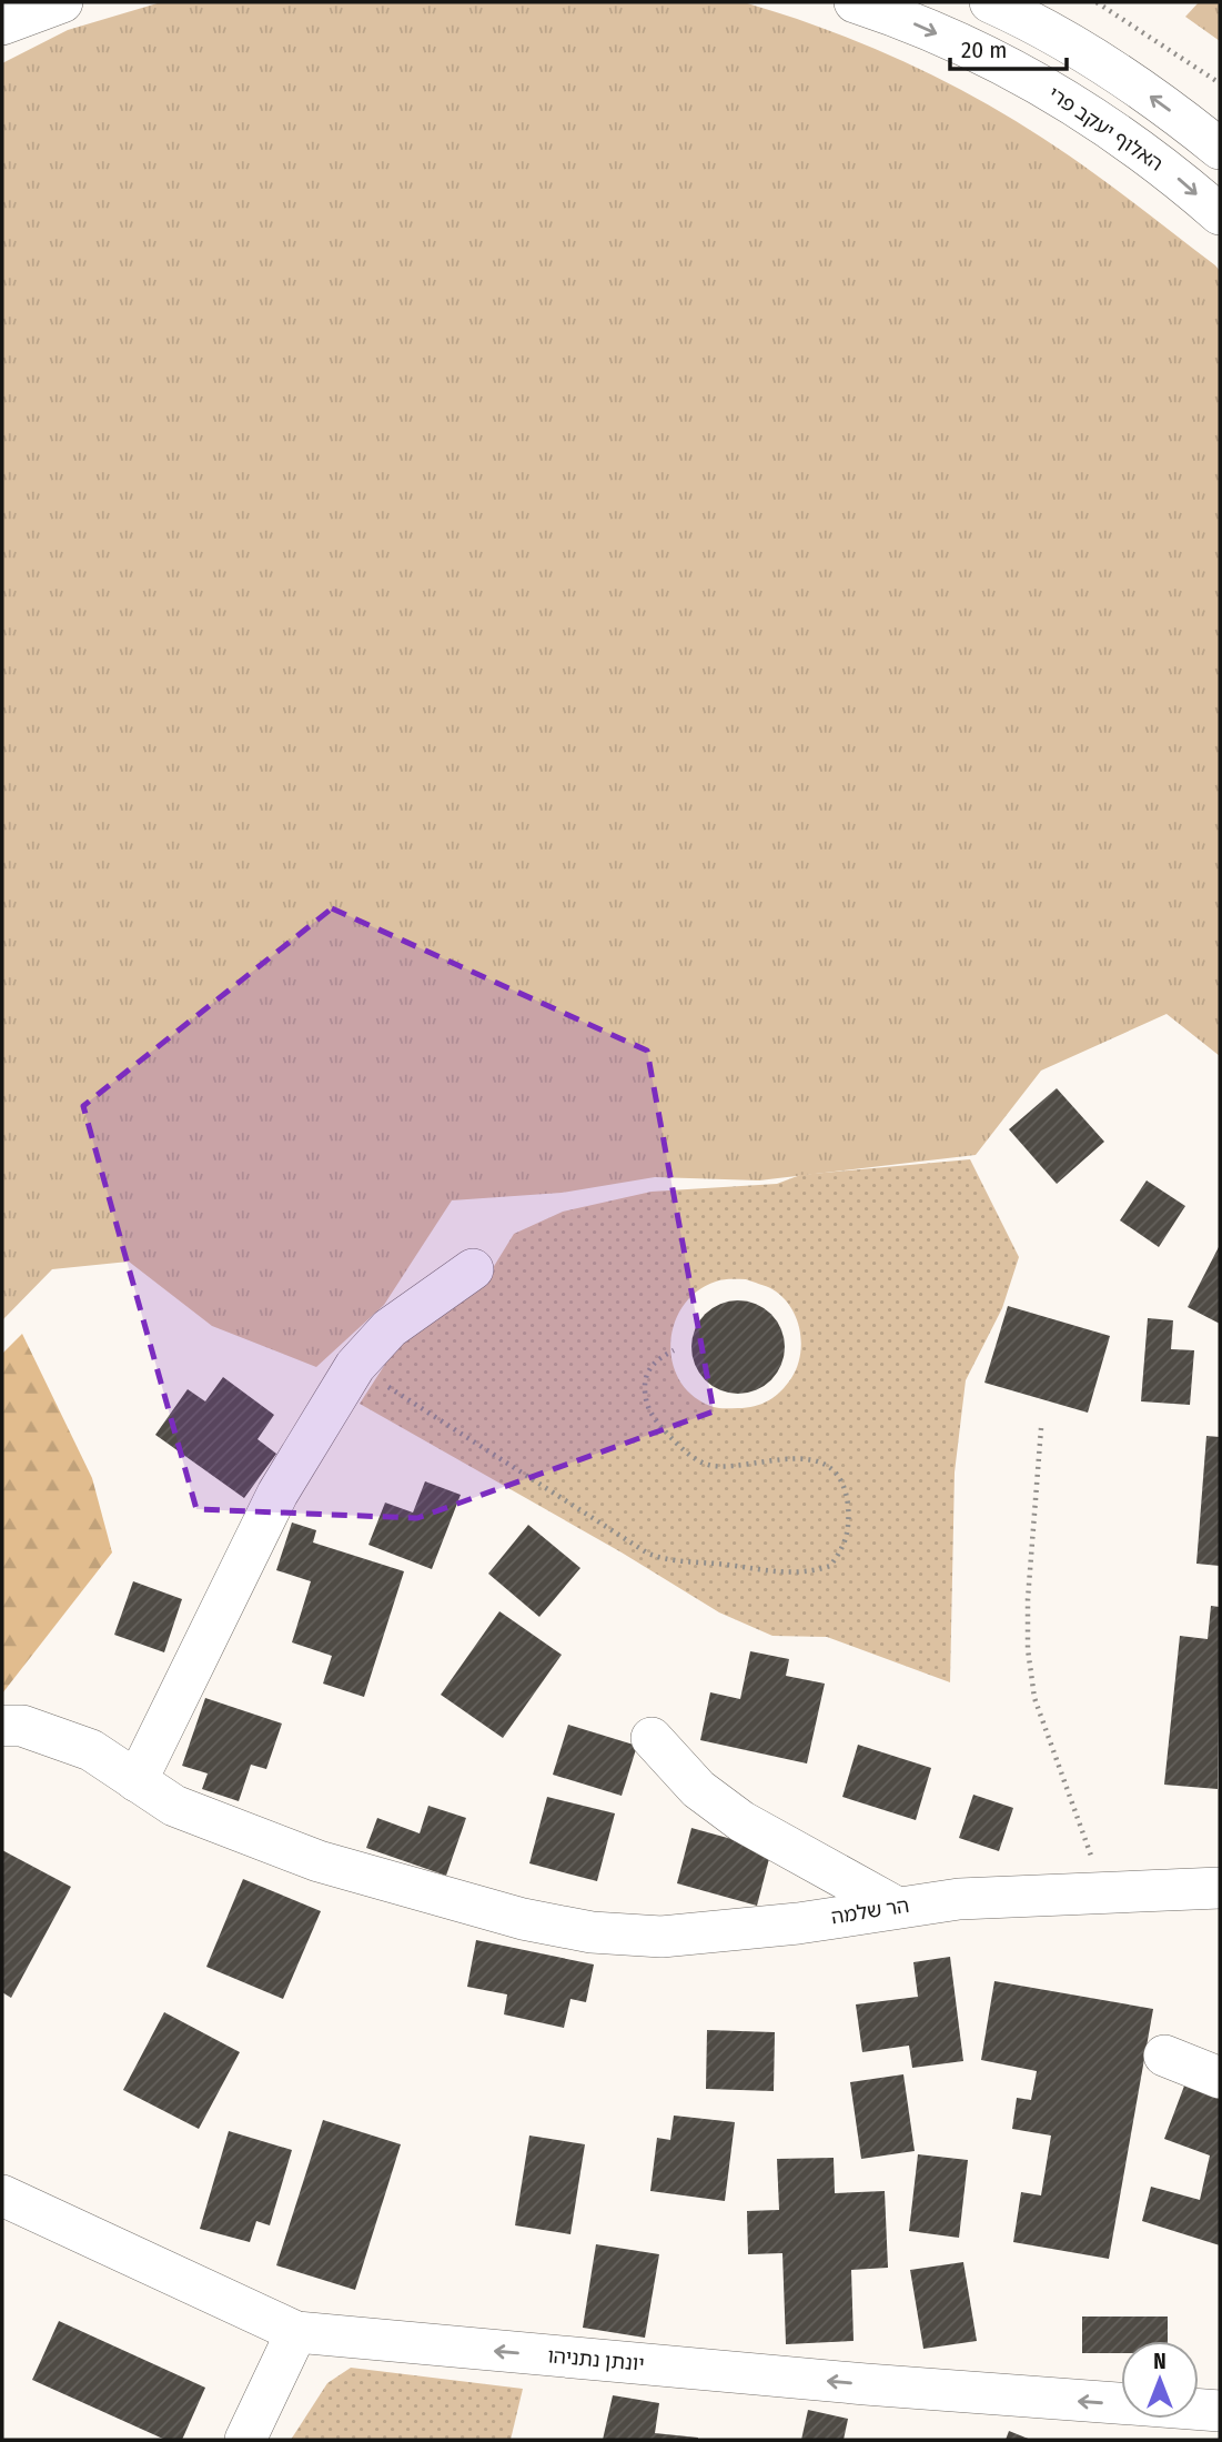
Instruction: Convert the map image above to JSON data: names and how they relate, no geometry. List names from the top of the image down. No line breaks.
{"streets":{"street":["האלוף יעקב פרי","הר שלמה","יונתן נתניהו"]},"one_way":["יונתן נתניהו"],"scale_bar":"20 m","north":"top"}
